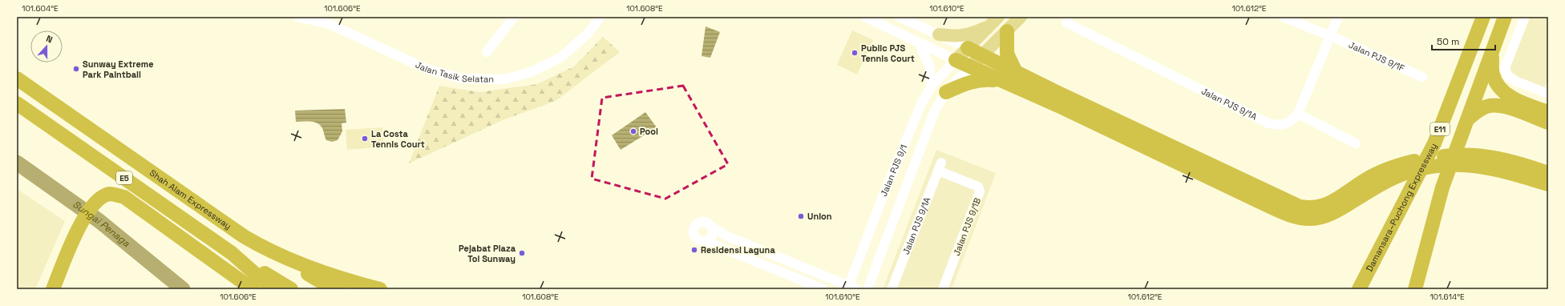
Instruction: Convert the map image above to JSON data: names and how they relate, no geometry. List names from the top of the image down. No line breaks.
{"streets":{"highway":["E11","E5","Shah Alam Expressway","Damansara–Puchong Expressway"],"street":["Jalan PJS 9/1F","Jalan Tasik Selatan","Jalan PJS 9/1A","Jalan PJS 9/1","Jalan PJS 9/1B"]},"crossings":[["Jalan PJS 9/1F","Jalan PJS 9/1A"],["Jalan PJS 9/1A","Jalan PJS 9/1B"]],"water":["Sungai Penaga"],"places":["Public PJS Tennis Court","Sunway Extreme Park Paintball","Pool","La Costa Tennis Court","Union","Residensi Laguna","Pejabat Plaza Tol Sunway"],"scale_bar":"50 m","north":"top","coordinates":["101.604°E","101.606°E","101.608°E","101.610°E","101.612°E","101.614°E"]}
